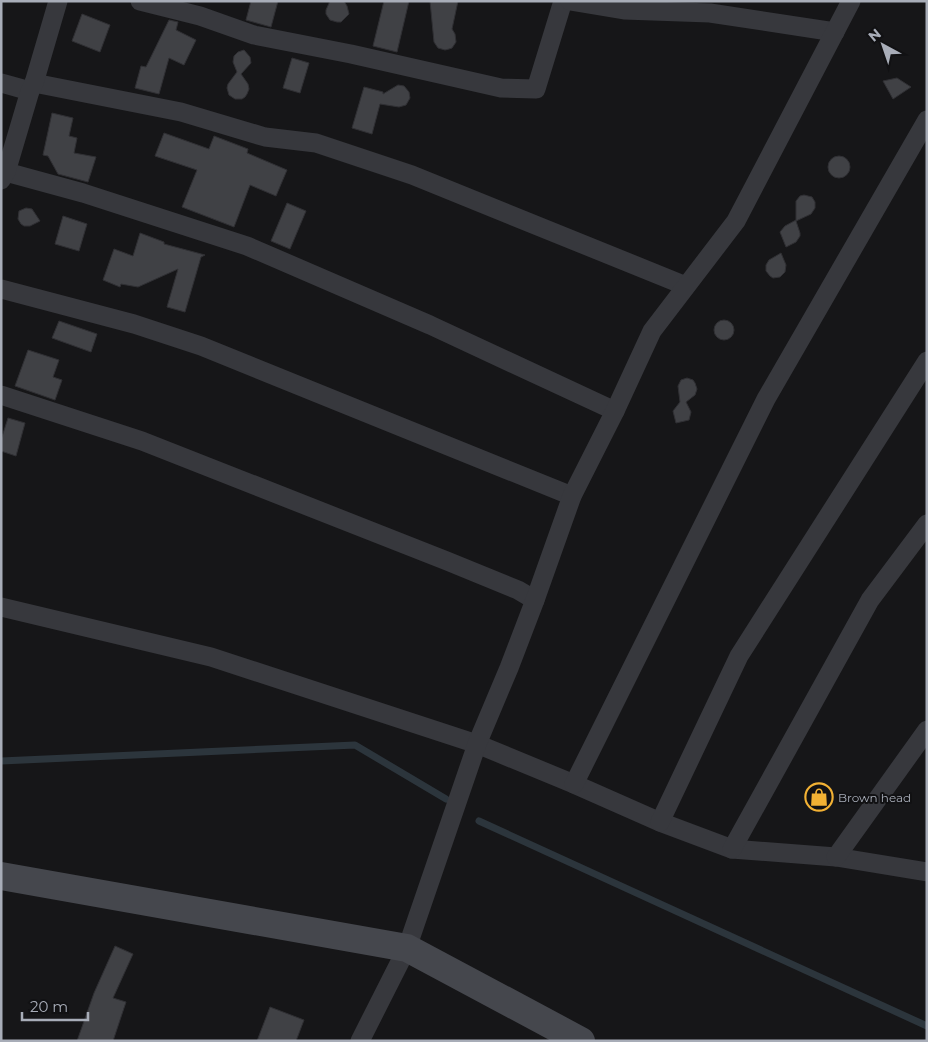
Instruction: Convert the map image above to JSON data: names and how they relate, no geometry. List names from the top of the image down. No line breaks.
{"places":{"shop":["Brown head"]},"scale_bar":"20 m","north":"top left"}
